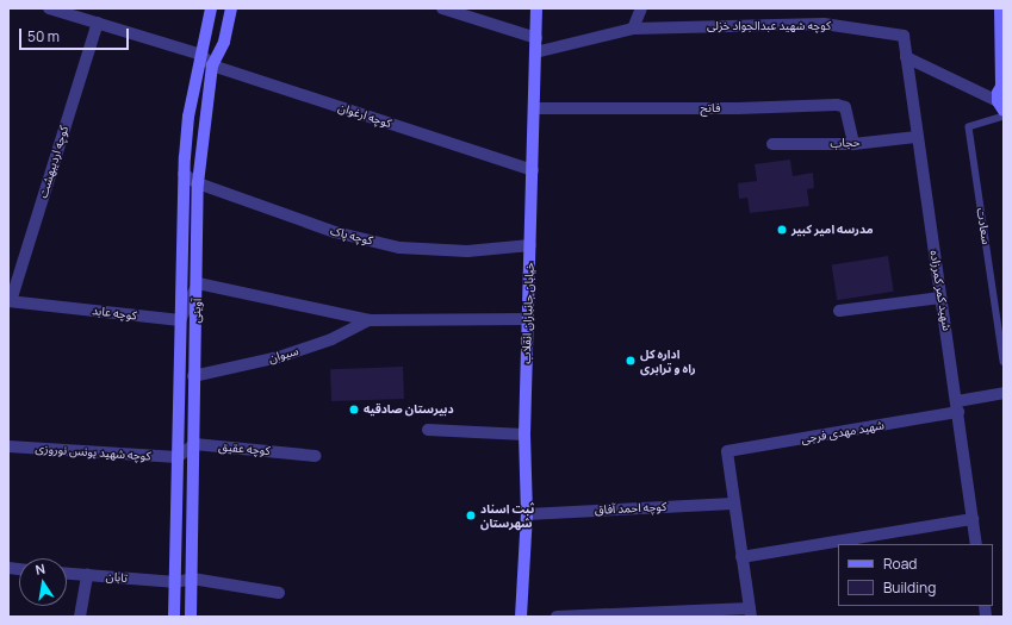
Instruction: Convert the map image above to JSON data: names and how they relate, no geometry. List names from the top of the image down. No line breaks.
{"streets":{"street":["کوچه شهید عبدالجواد خزلی","فاتح","کوچه ارغوان","حجاب","کوچه اردیبهشت","کوچه پاک","شهید کمر کمرزاده","آوینی","کوچه عابد","خیابان جانبازان انقلاب","سیوان","شهید مهدی فرجی","کوچه عقیق","کوچه شهید یونس نوروزی","کوچه احمد آفاق","تابان"],"lane":["سعادت"]},"crossings":[["کوچه شهید عبدالجواد خزلی","شهید کمر کمرزاده"],["کوچه شهید عبدالجواد خزلی","خیابان جانبازان انقلاب"],["فاتح","حجاب"],["فاتح","خیابان جانبازان انقلاب"],["کوچه ارغوان","آوینی"],["کوچه ارغوان","خیابان جانبازان انقلاب"],["حجاب","شهید کمر کمرزاده"],["کوچه اردیبهشت","کوچه عابد"],["کوچه پاک","آوینی"],["کوچه پاک","خیابان جانبازان انقلاب"],["شهید کمر کمرزاده","شهید مهدی فرجی"],["آوینی","کوچه عابد"],["آوینی","سیوان"],["آوینی","کوچه عقیق"],["آوینی","کوچه شهید یونس نوروزی"],["آوینی","تابان"],["خیابان جانبازان انقلاب","کوچه احمد آفاق"],["شهید مهدی فرجی","کوچه احمد آفاق"]],"places":["مدرسه امیر کبیر","اداره کل راه و ترابری","دبیرستان صادقیه","ثبت اسناد شهرستان"],"legend":["Road","Building"],"scale_bar":"50 m","north":"top"}
